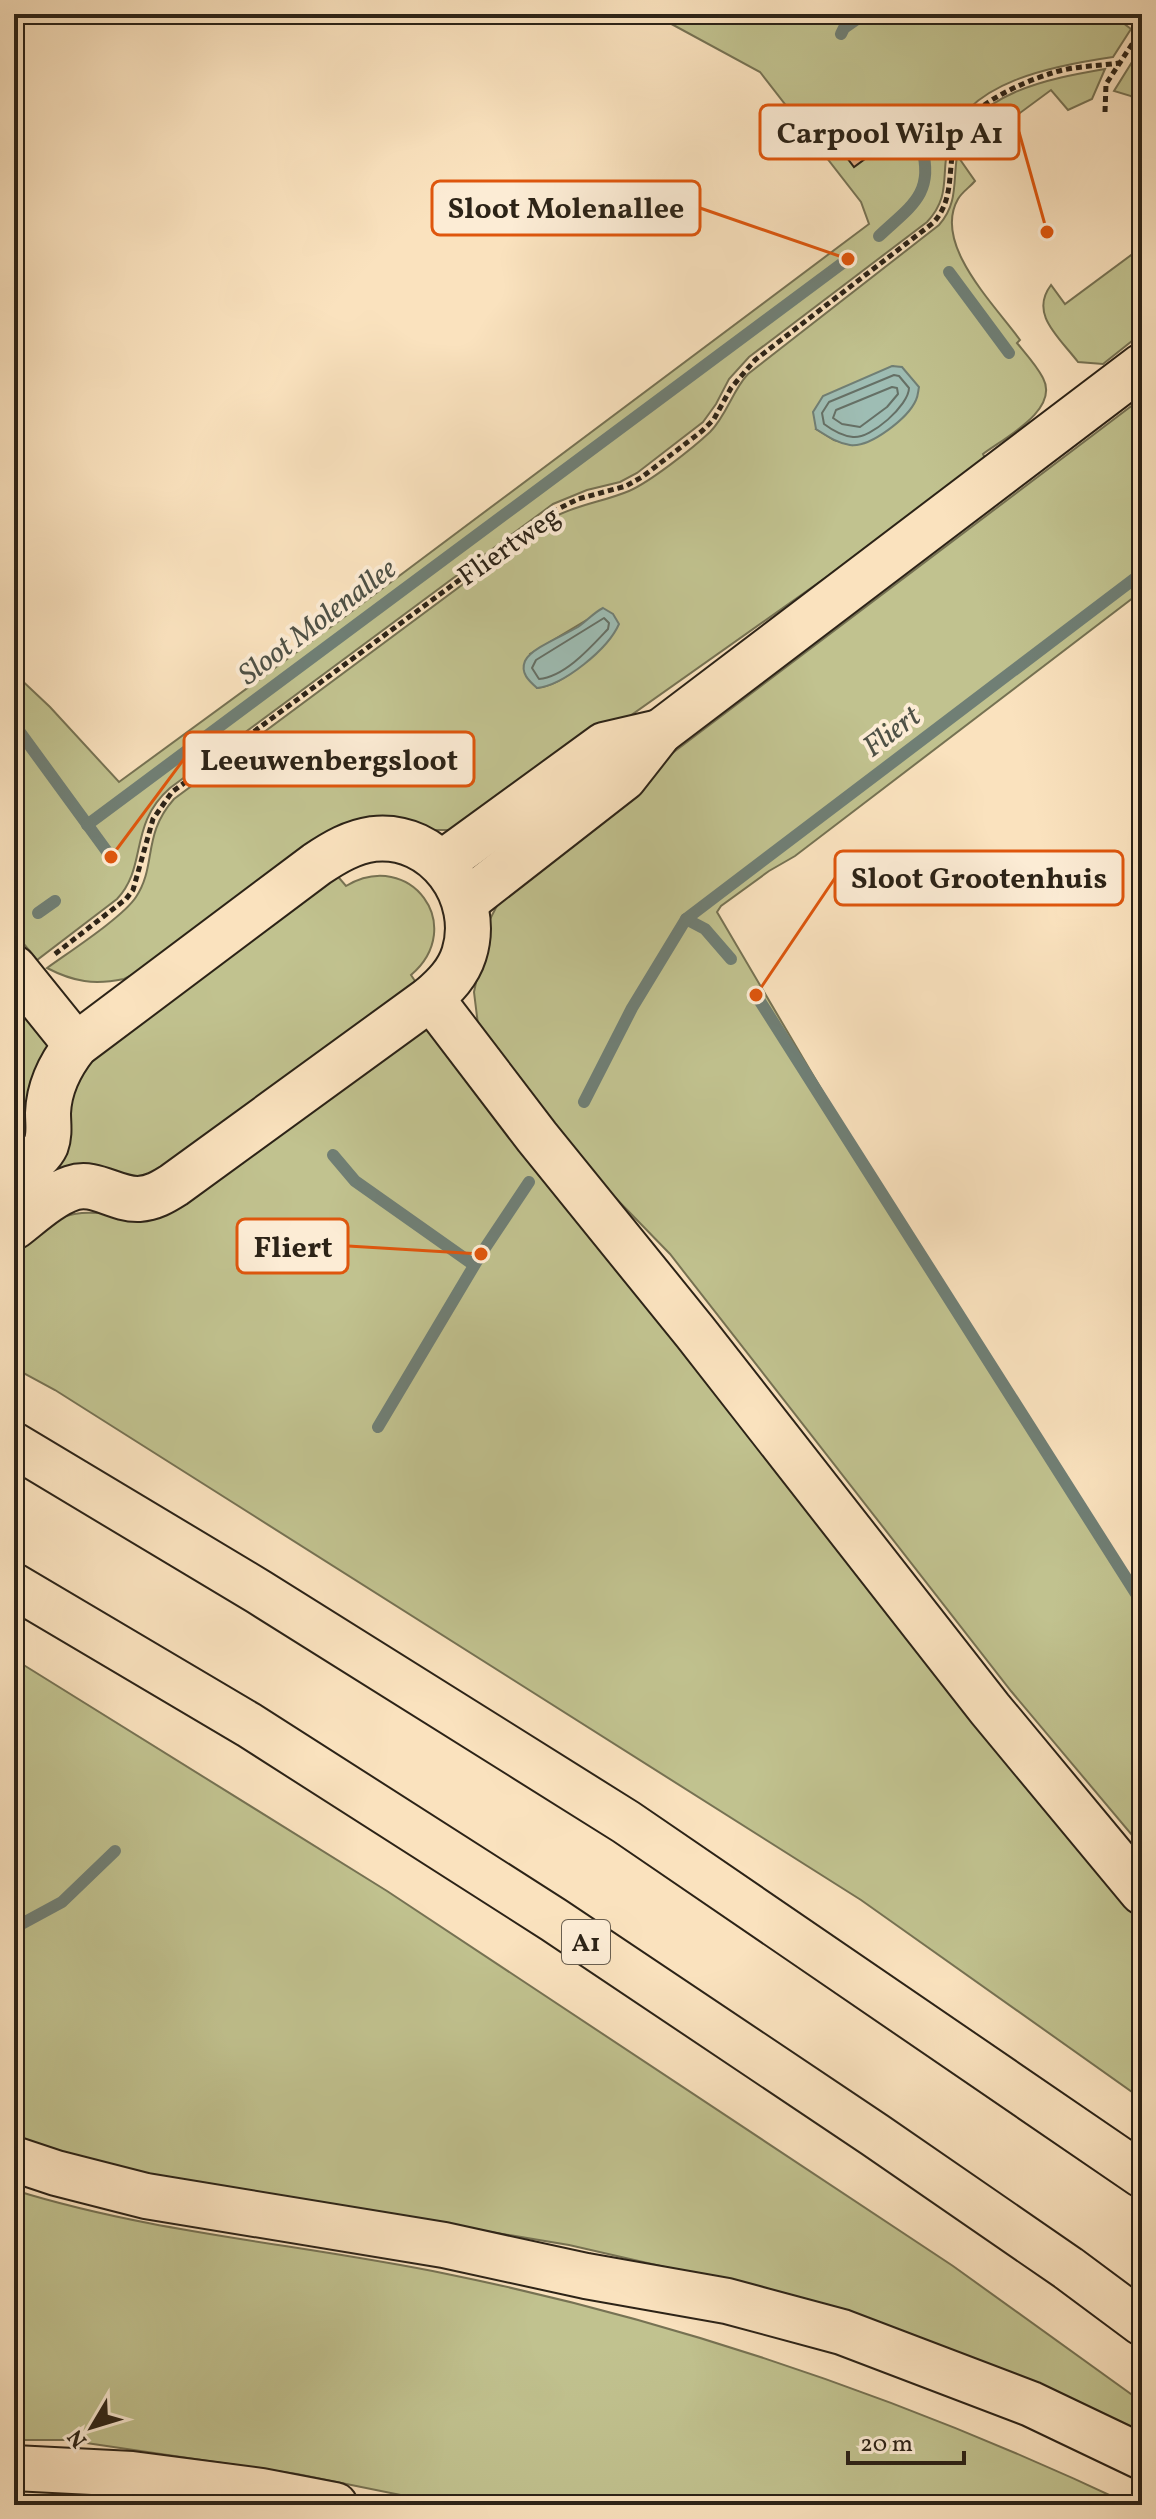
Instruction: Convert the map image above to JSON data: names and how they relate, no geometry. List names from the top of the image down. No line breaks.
{"streets":{"main road":["A1"],"path":["Fliertweg"]},"water":["Sloot Molenallee","Fliert"],"places":["Carpool Wilp A1","Sloot Molenallee","Leeuwenbergsloot","Sloot Grootenhuis","Fliert"],"scale_bar":"20 m","north":"bottom left"}
